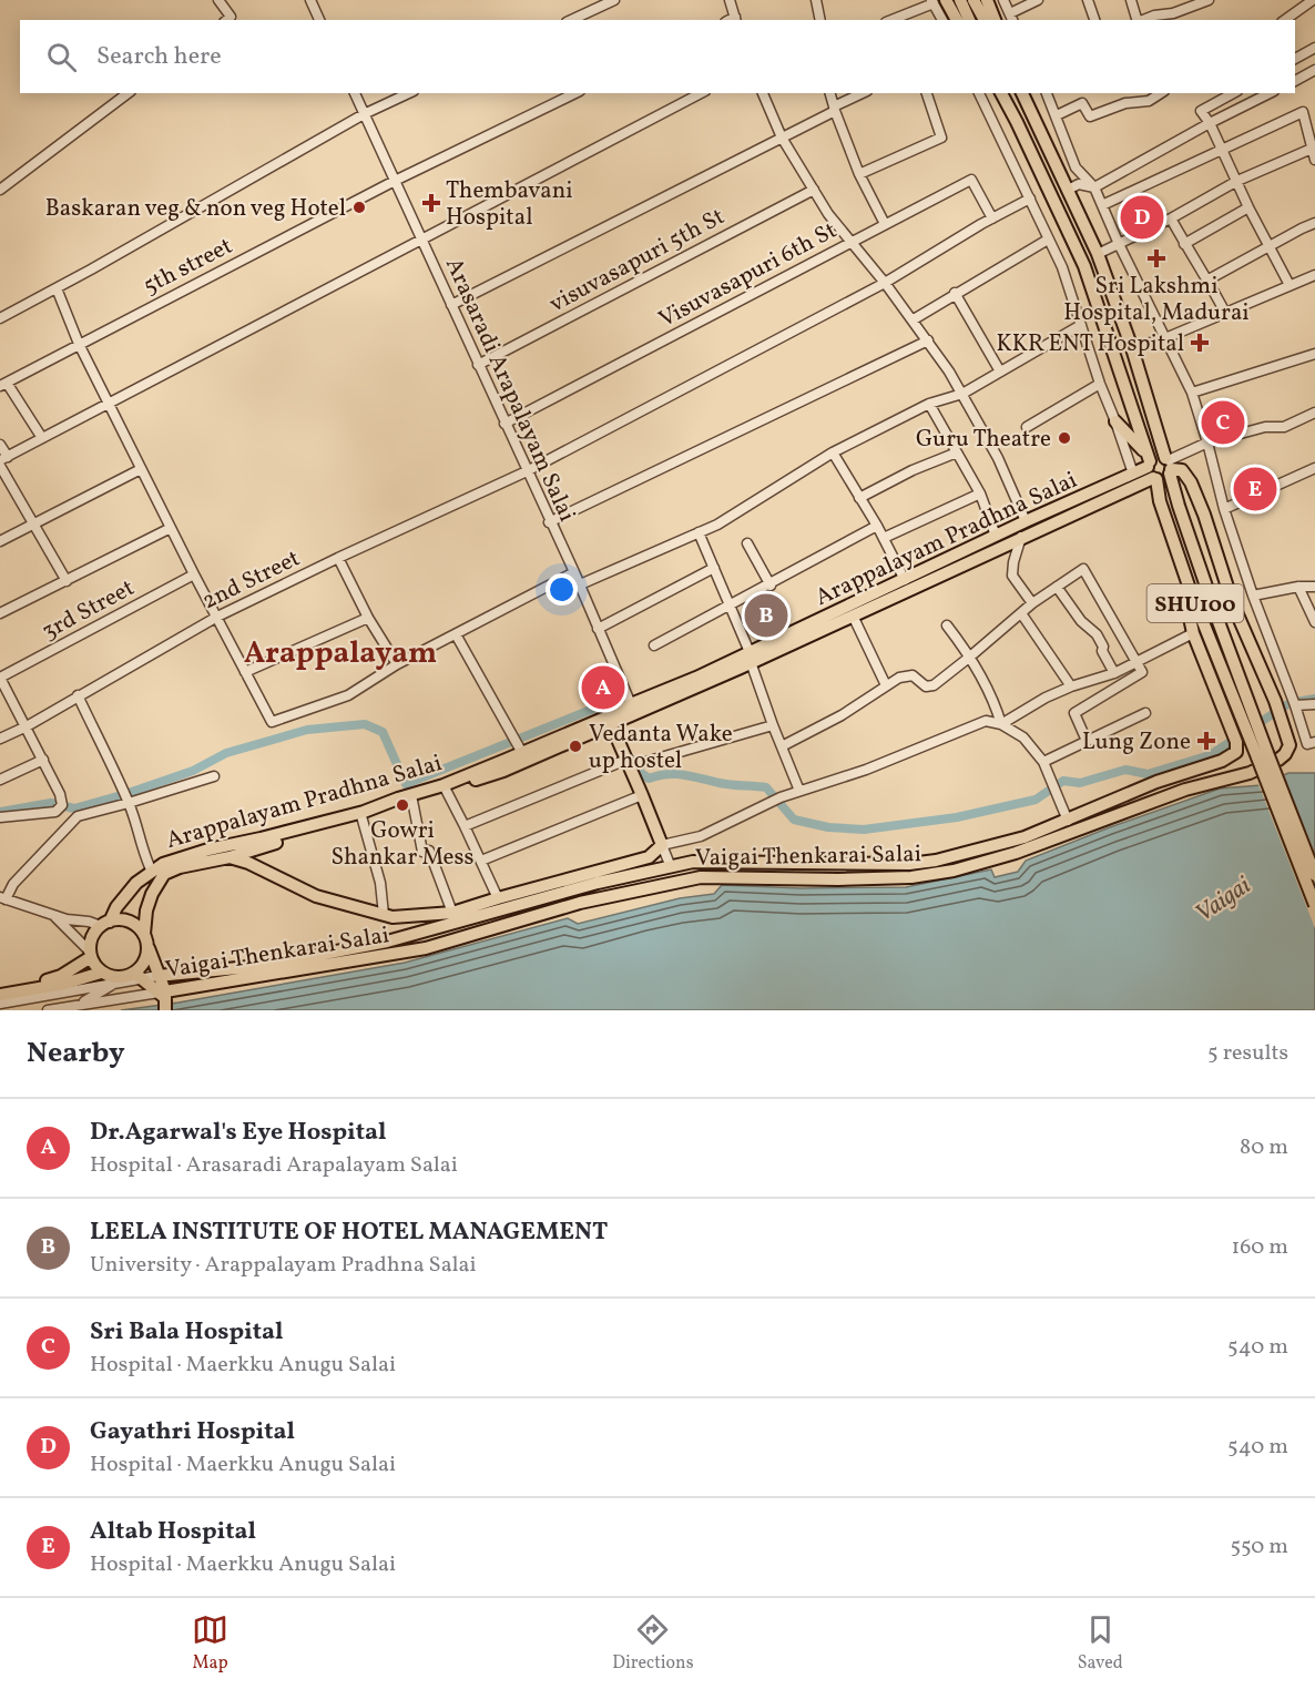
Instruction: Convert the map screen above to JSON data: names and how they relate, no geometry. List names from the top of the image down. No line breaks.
{"streets":{"main road":["Arappalayam Pradhna Salai","SHU100","Vaigai Thenkarai Salai"],"street":["visuvasapuri 5th St","5th street","Visuvasapuri 6th St","Arasaradi Arapalayam Salai","2nd Street","3rd Street"]},"crossings":[["visuvasapuri 5th St","Arasaradi Arapalayam Salai"],["5th street","Arasaradi Arapalayam Salai"],["Visuvasapuri 6th St","Arasaradi Arapalayam Salai"],["Visuvasapuri 6th St","2nd Street"],["Arasaradi Arapalayam Salai","Arappalayam Pradhna Salai"],["Arasaradi Arapalayam Salai","2nd Street"],["Arappalayam Pradhna Salai","SHU100"],["Arappalayam Pradhna Salai","Vaigai Thenkarai Salai"],["SHU100","Vaigai Thenkarai Salai"]],"districts":["Arappalayam"],"water":["Vaigai"],"places":{"health":["Thembavani Hospital","Sri Lakshmi Hospital, Madurai","KKR ENT Hospital","Lung Zone"],"other":["Baskaran veg & non veg Hotel","Guru Theatre","Vedanta Wake up hostel","Gowri Shankar Mess"]},"page":{"search":"Search here","pins":["D","C","E","B","A"],"heading":["Nearby","5 results"],"list":[{"mark":"A","name":"Dr.Agarwal's Eye Hospital","note":"Hospital · Arasaradi Arapalayam Salai","value":"80 m"},{"mark":"B","name":"LEELA INSTITUTE OF HOTEL MANAGEMENT","note":"University · Arappalayam Pradhna Salai","value":"160 m"},{"mark":"C","name":"Sri Bala Hospital","note":"Hospital · Maerkku Anugu Salai","value":"540 m"},{"mark":"D","name":"Gayathri Hospital","note":"Hospital · Maerkku Anugu Salai","value":"540 m"},{"mark":"E","name":"Altab Hospital","note":"Hospital · Maerkku Anugu Salai","value":"550 m"}],"nav":["Map","Directions","Saved"]}}
